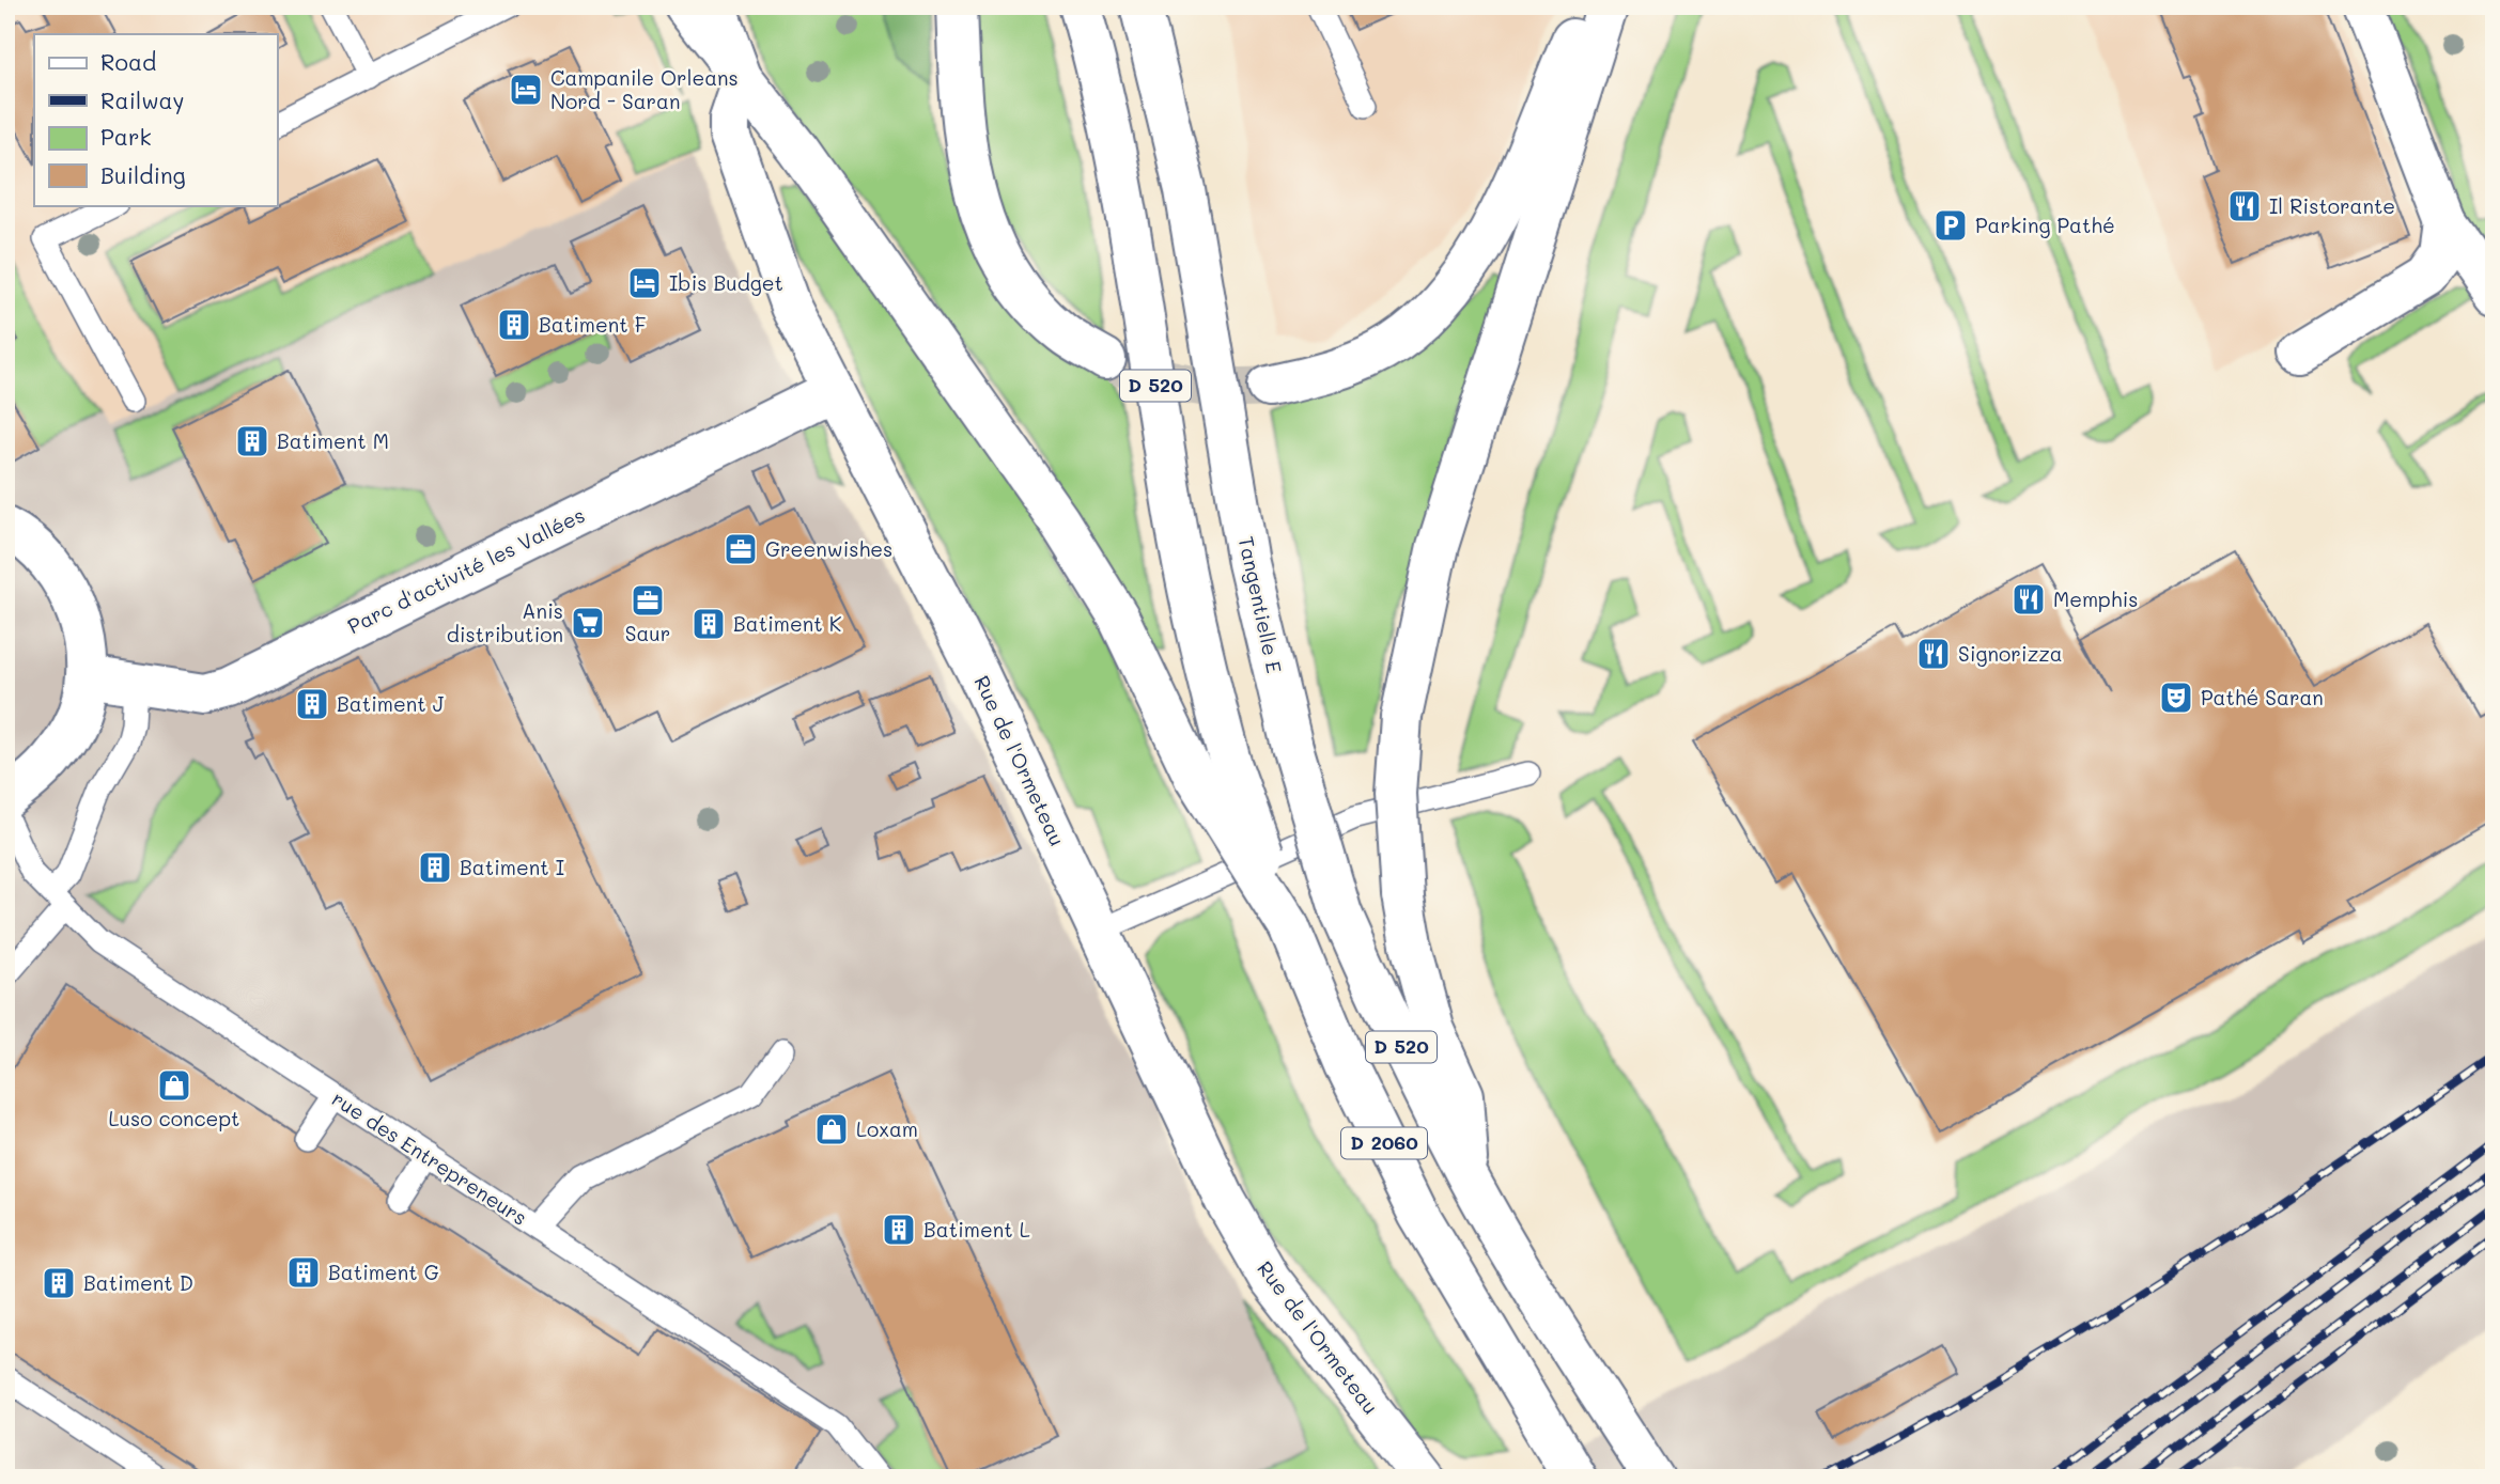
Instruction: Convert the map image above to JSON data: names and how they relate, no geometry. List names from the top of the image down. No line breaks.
{"streets":{"main road":["D 520","Parc d'activité les Vallées","Tangentielle E","Rue de l'Ormeteau","D 2060"],"lane":["rue des Entrepreneurs"]},"crossings":[["D 520","D 2060"],["Parc d'activité les Vallées","Rue de l'Ormeteau"]],"places":{"hotel":["Campanile Orleans Nord - Saran","Ibis Budget"],"restaurant":["Il Ristorante","Memphis","Signorizza"],"parking":["Parking Pathé"],"building":["Batiment F","Batiment M","Batiment K","Batiment J","Batiment I","Batiment L","Batiment G","Batiment D"],"office":["Greenwishes","Saur"],"supermarket":["Anis distribution"],"theatre":["Pathé Saran"],"shop":["Luso concept","Loxam"]},"legend":["Road","Railway","Park","Building"]}
